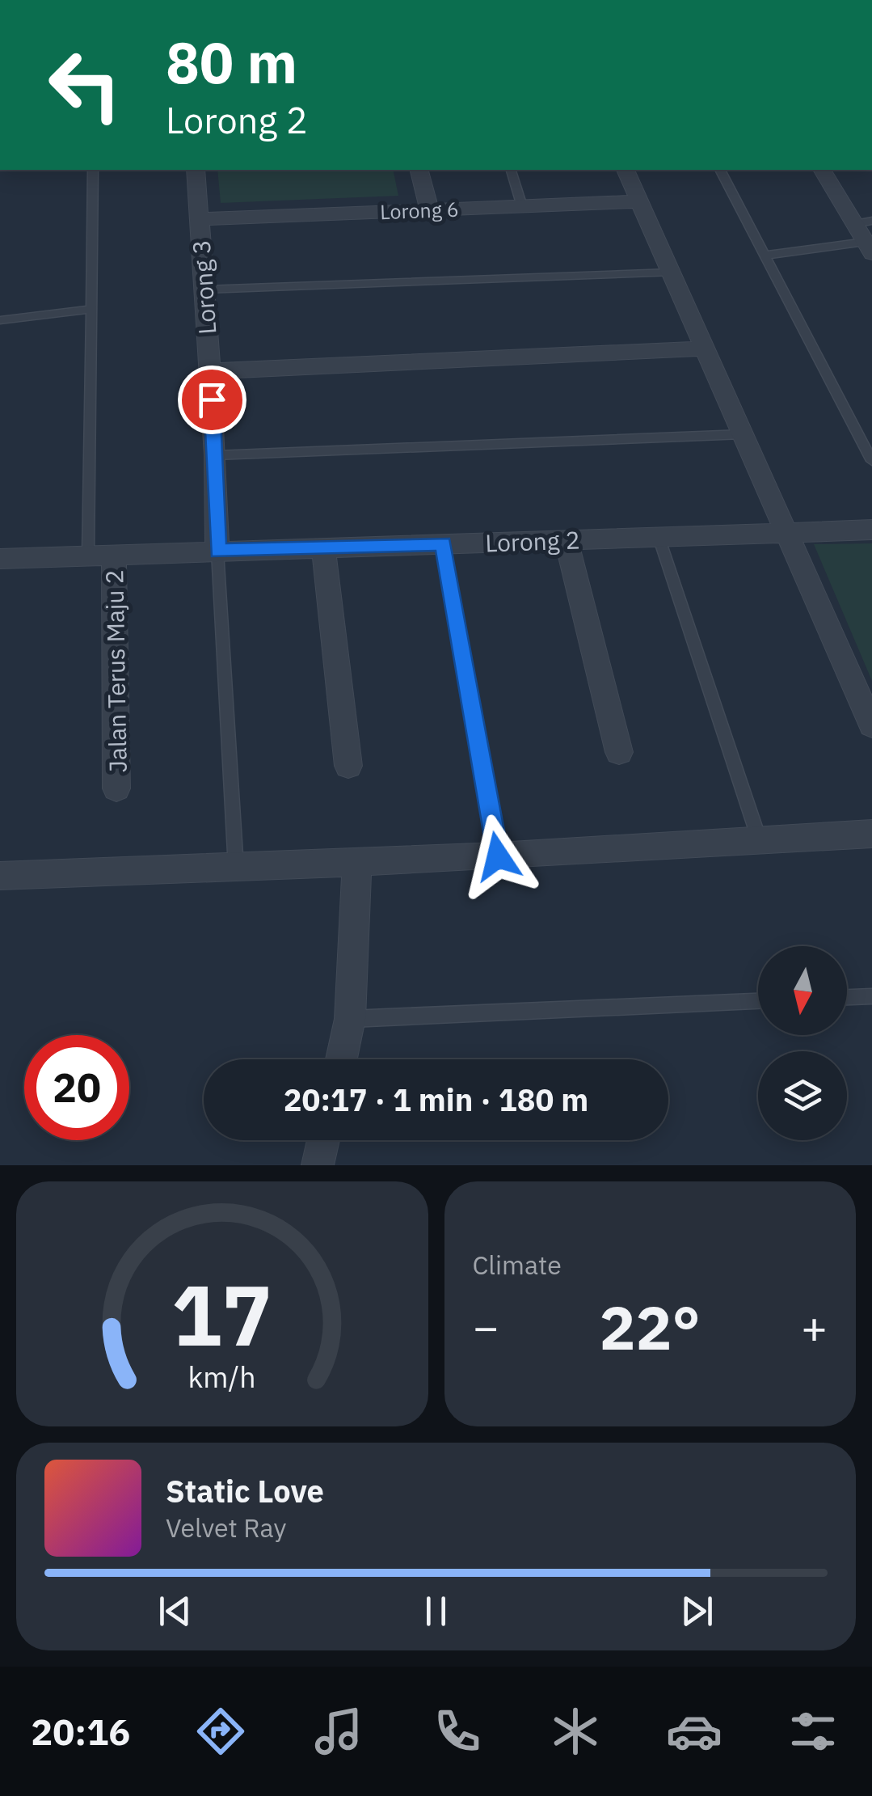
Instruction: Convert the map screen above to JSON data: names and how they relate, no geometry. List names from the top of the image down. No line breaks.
{"streets":{"street":["Lorong 6","Lorong 3","Lorong 2","Jalan Terus Maju 2"]},"crossings":[["Lorong 6","Lorong 3"],["Lorong 3","Lorong 2"],["Lorong 2","Jalan Terus Maju 2"]],"north":"bottom","page":{"turn":["80 m","Lorong 2"],"limit":"20","trip":"20:17 · 1 min · 180 m","tile":"Climate","heat":["−","22°","+"],"song":["Static Love","Velvet Ray"],"tabs":"20:16","gauge":["17","km/h"]}}
